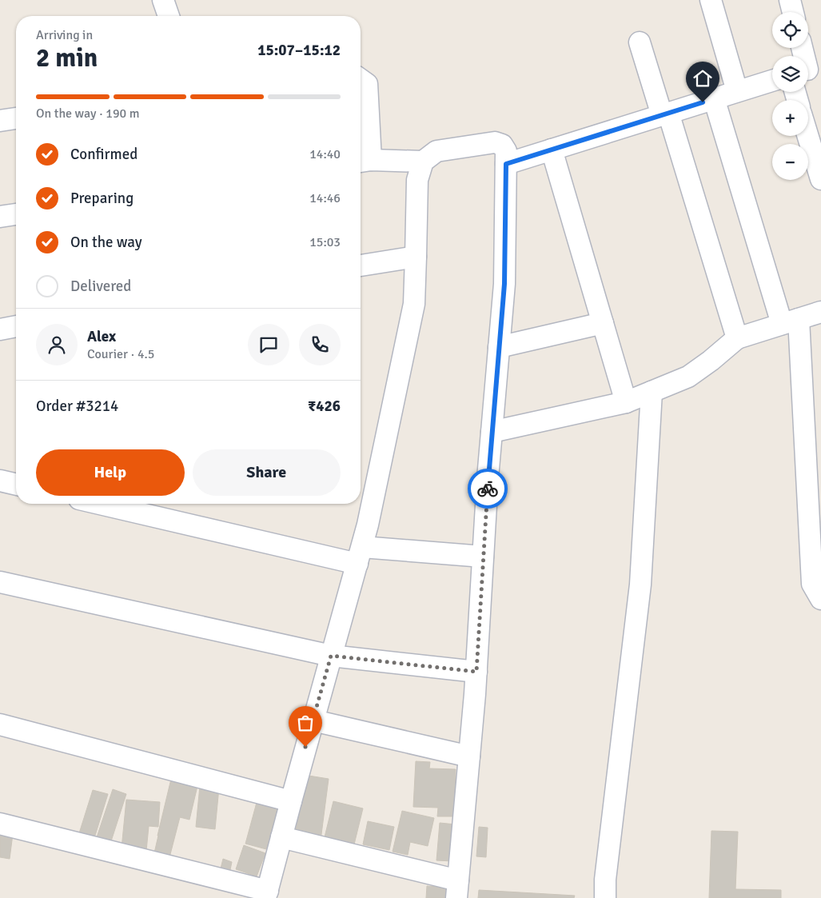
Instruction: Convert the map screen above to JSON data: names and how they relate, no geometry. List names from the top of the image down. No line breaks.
{"page":{"map_buttons":["+","−"],"heading":["2 min","Arriving in","15:07–15:12"],"panel":["Alex","Courier · 4.5","Order #3214","₹426"],"bar":"On the way · 190 m","list":[["Confirmed","14:40"],["Preparing","14:46"],["On the way","15:03"],"Delivered"],"buttons":["Help","Share"]}}
